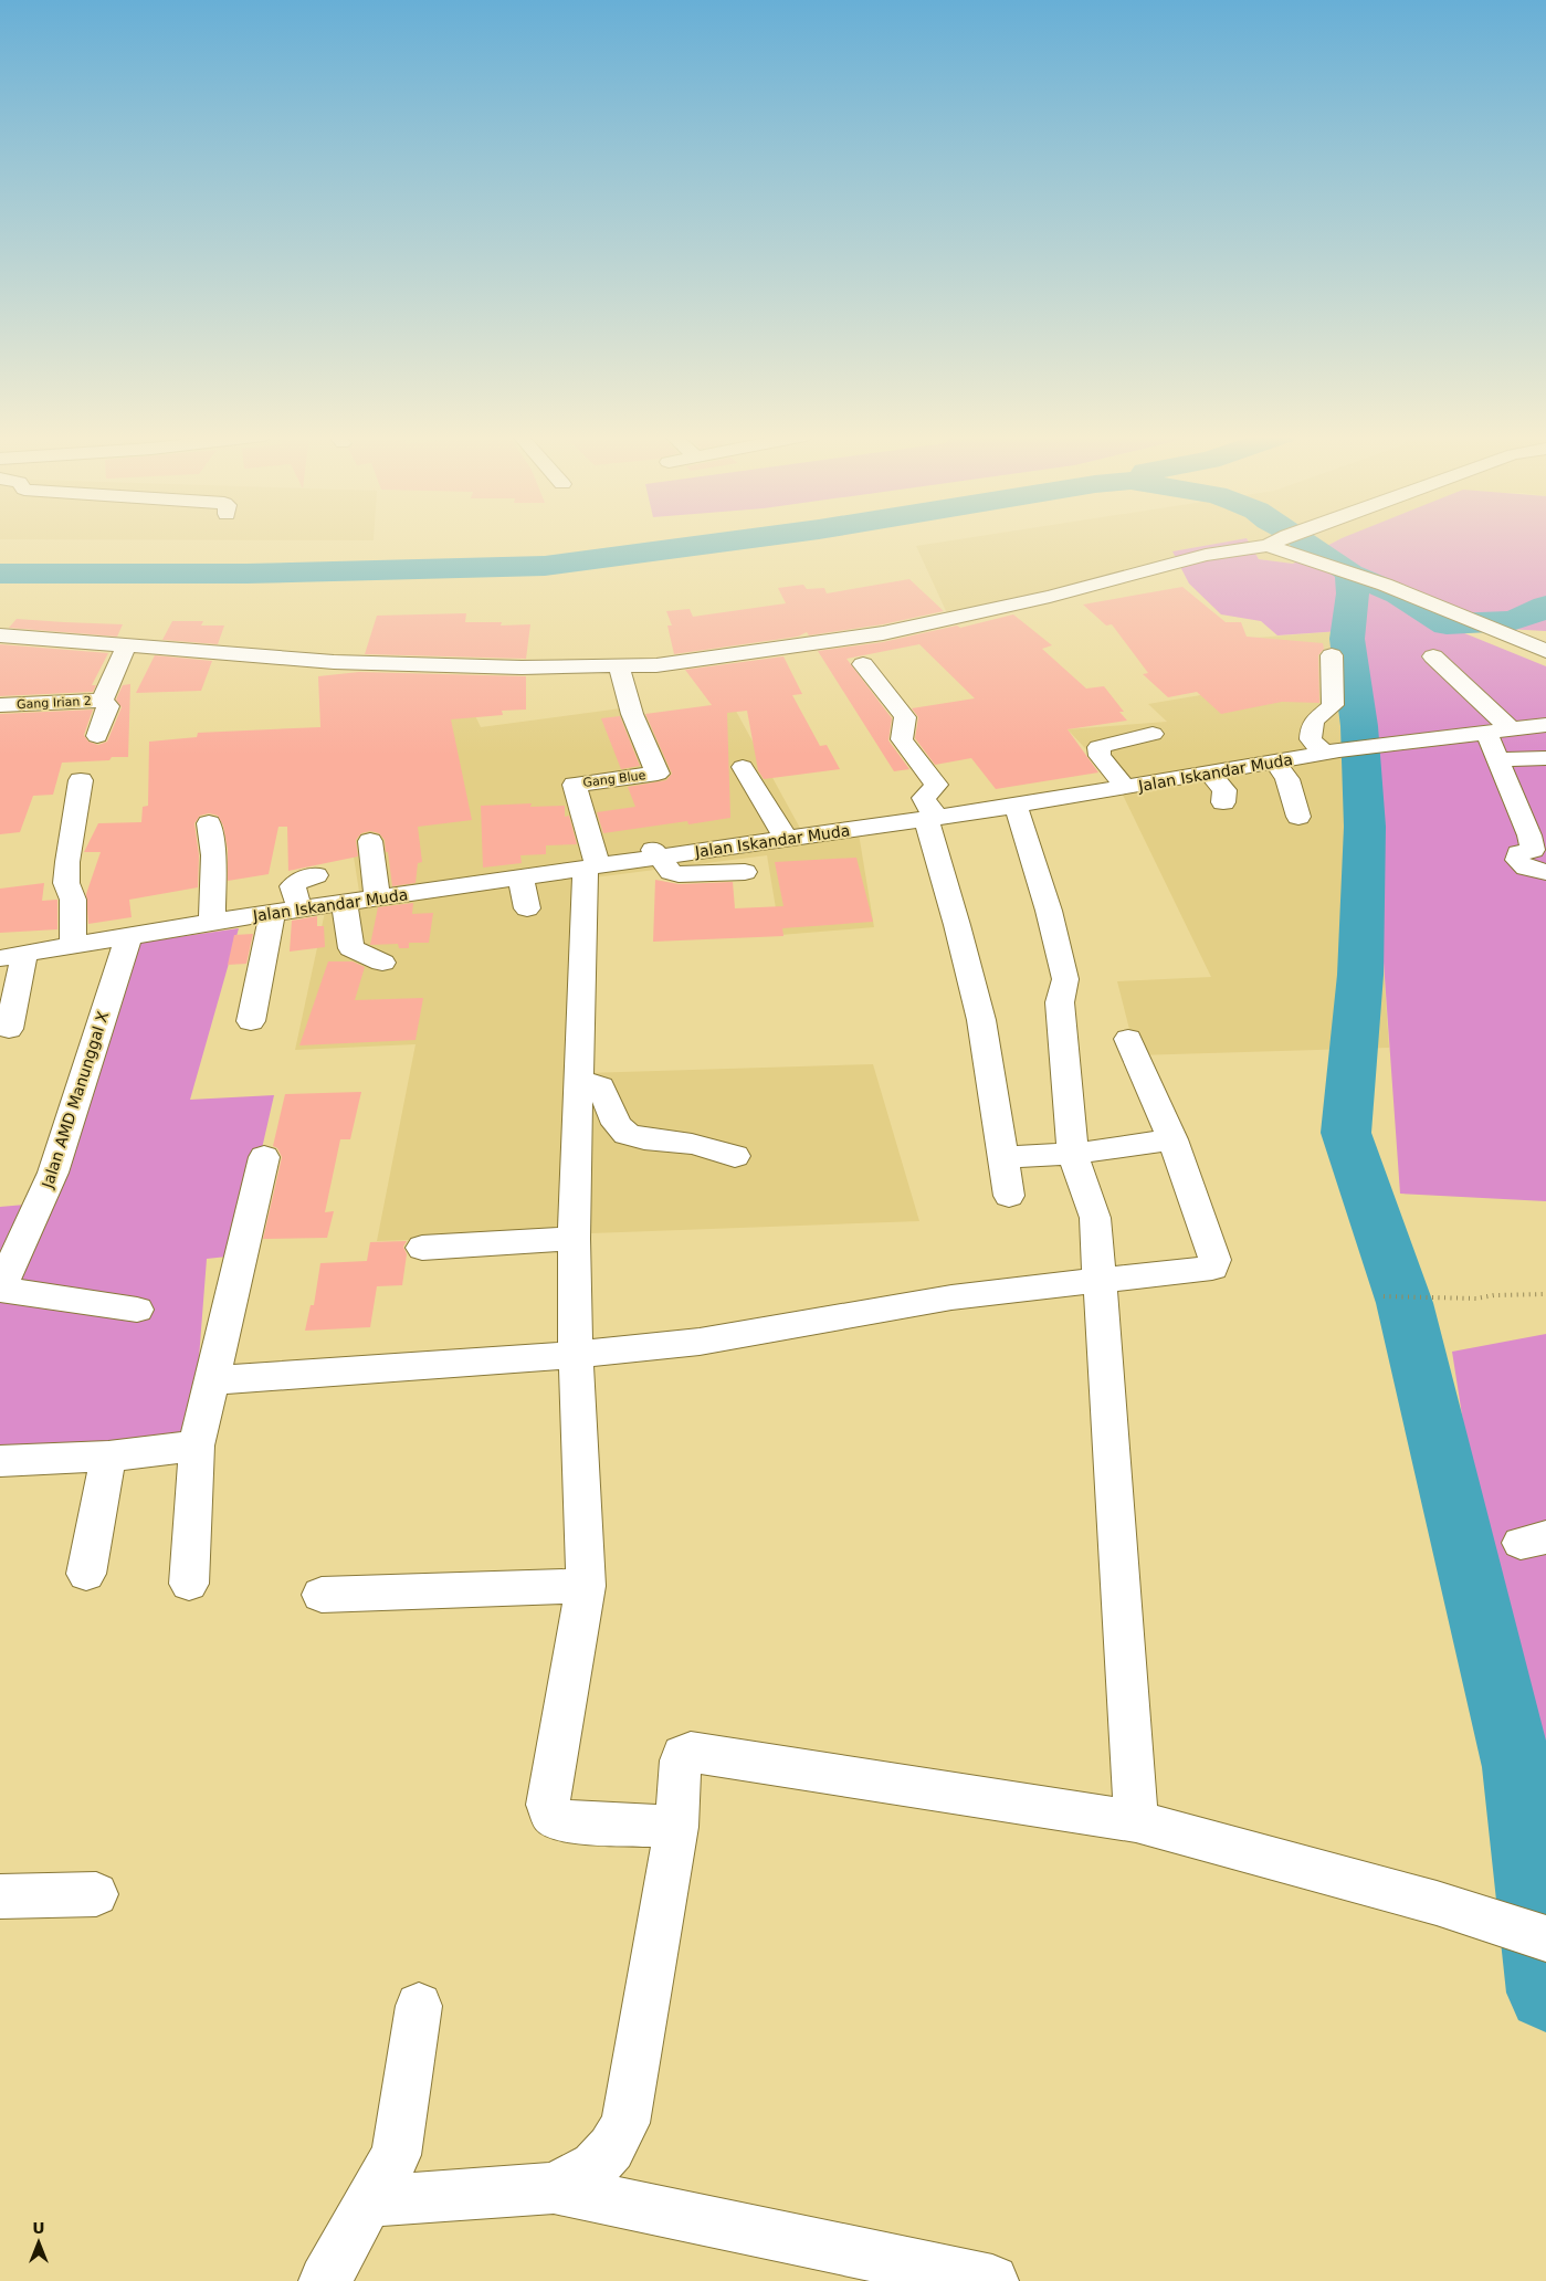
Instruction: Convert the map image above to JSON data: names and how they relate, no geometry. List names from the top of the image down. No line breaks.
{"streets":{"street":["Gang Irian 2","Jalan Iskandar Muda","Gang Blue","Jalan AMD Manunggal X"]},"crossings":[["Jalan Iskandar Muda","Gang Blue"],["Jalan Iskandar Muda","Jalan AMD Manunggal X"]],"north":"top"}
